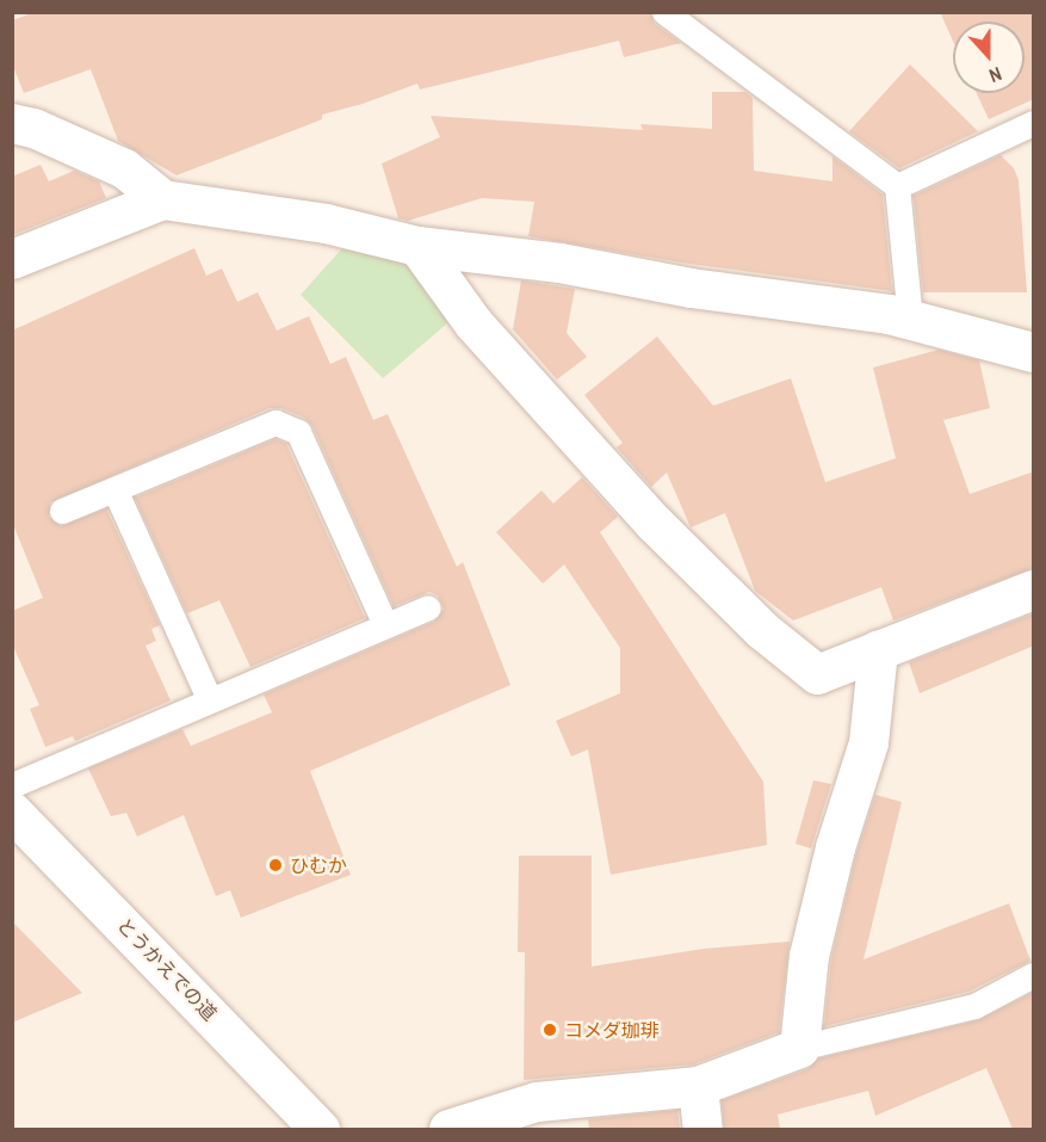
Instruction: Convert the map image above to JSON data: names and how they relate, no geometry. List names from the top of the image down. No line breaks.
{"streets":{"street":["とうかえでの道"]},"places":["ひむか","コメダ珈琲"],"north":"bottom"}
